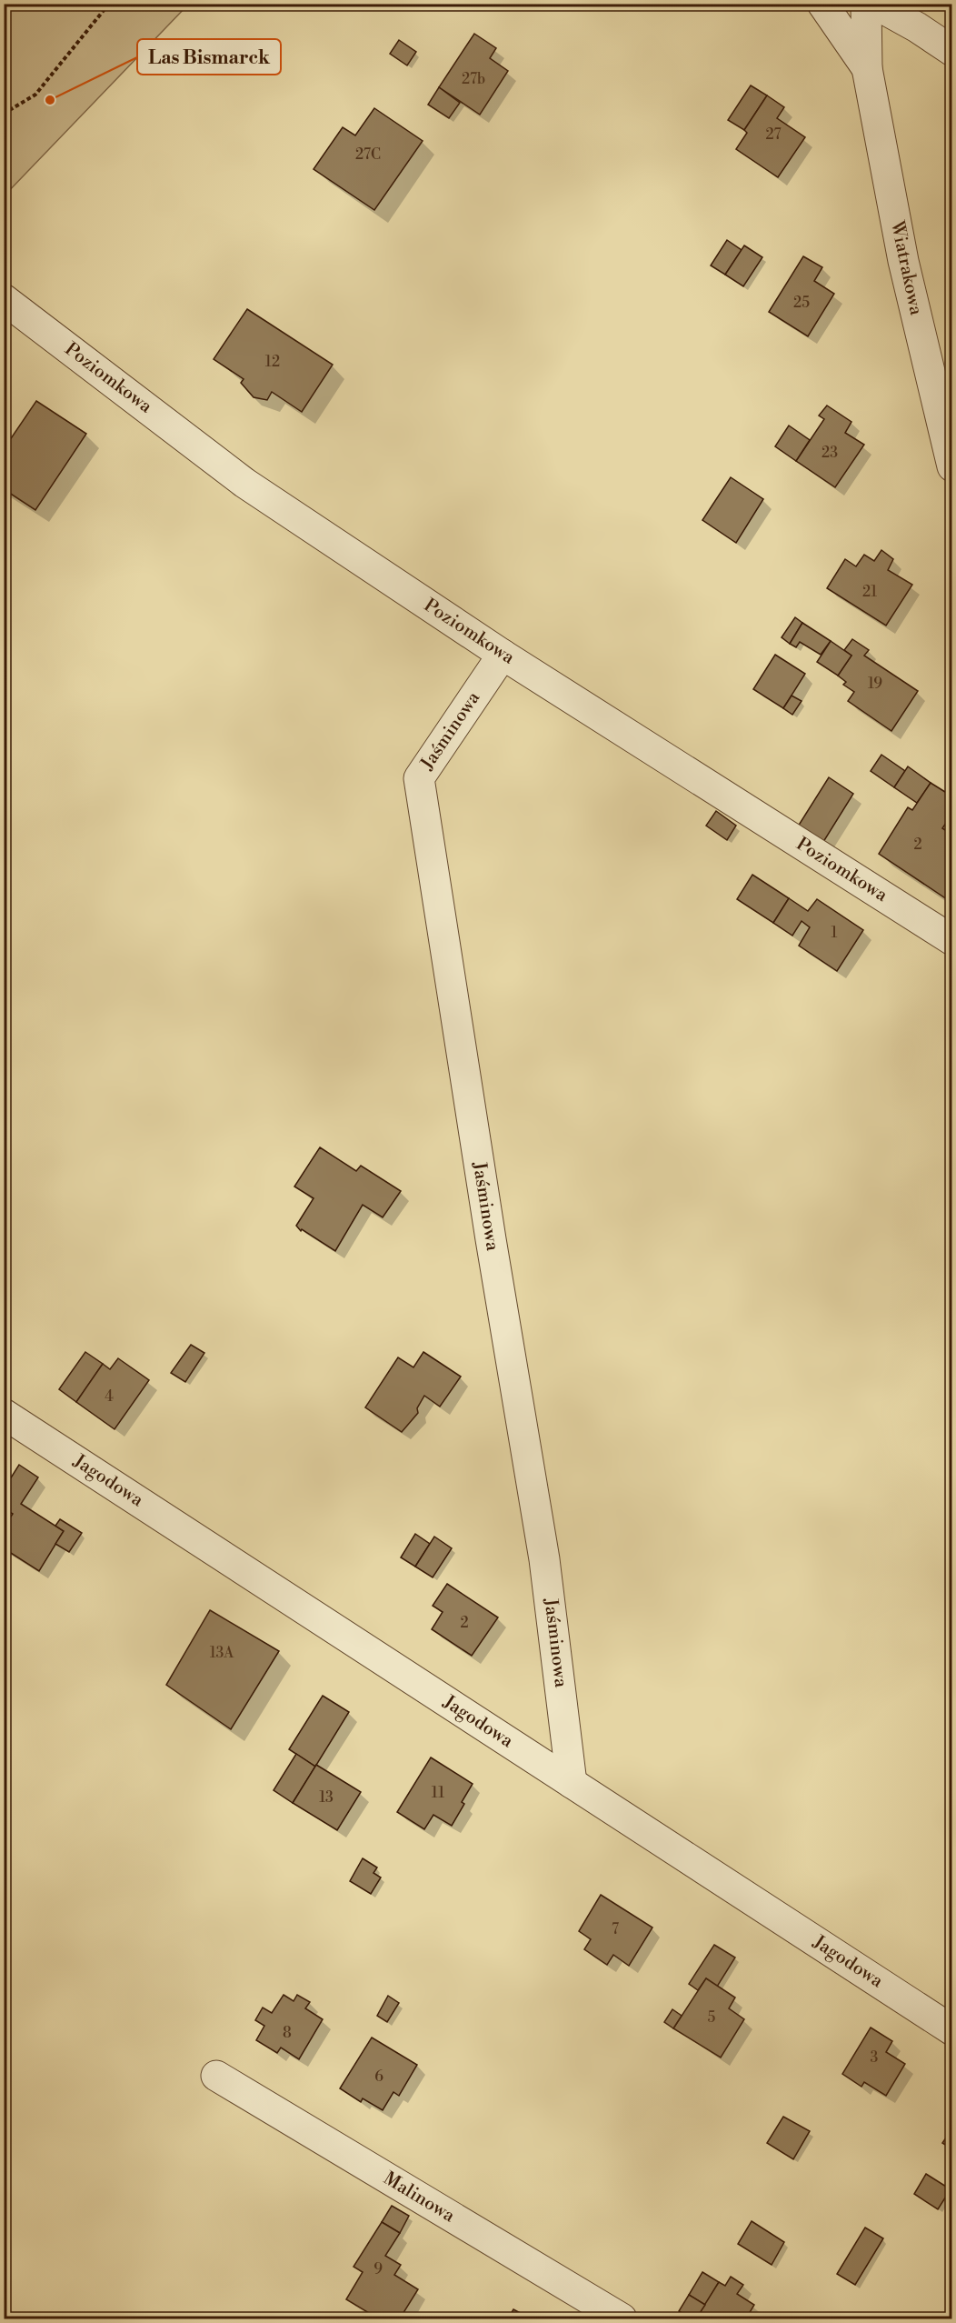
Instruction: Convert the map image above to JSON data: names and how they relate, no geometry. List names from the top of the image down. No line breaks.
{"streets":{"street":["Wiatrakowa","Poziomkowa","Jaśminowa","Jagodowa","Malinowa"]},"crossings":[["Poziomkowa","Jaśminowa"],["Jaśminowa","Jagodowa"]],"places":["Las Bismarck"],"house_numbers":["27b","27","27C","25","12","23","21","19","2","1","4","2","13A","11","13","7","5","8","3","6","9"]}
